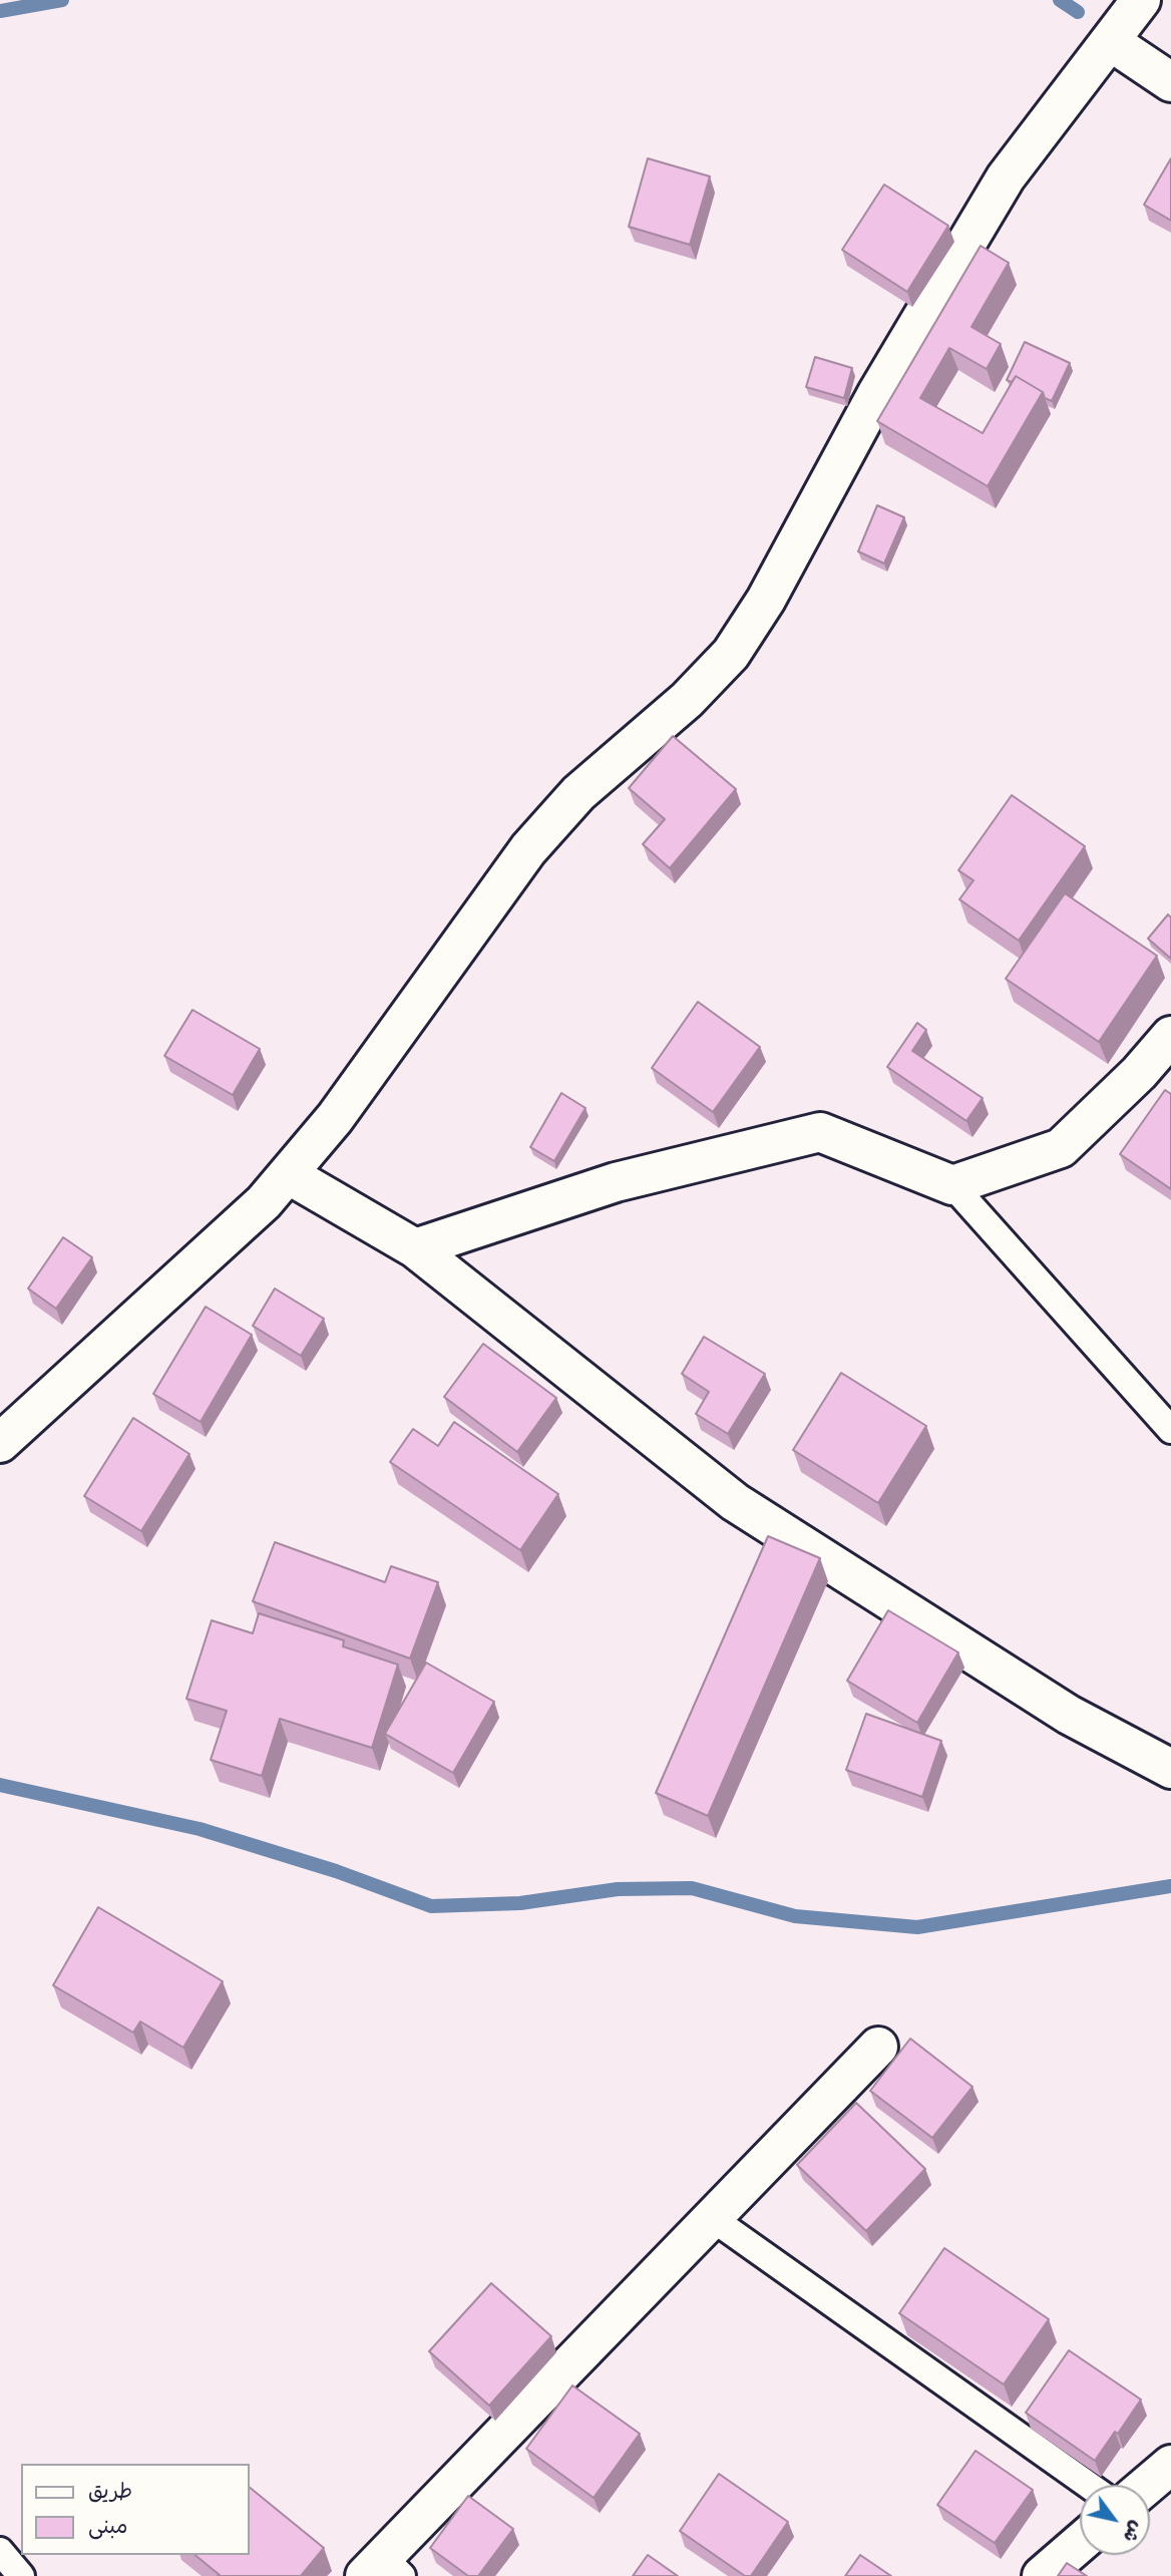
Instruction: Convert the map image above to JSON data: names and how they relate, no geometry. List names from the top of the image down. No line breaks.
{"legend":["طريق","مبنى"],"north":"bottom right"}
